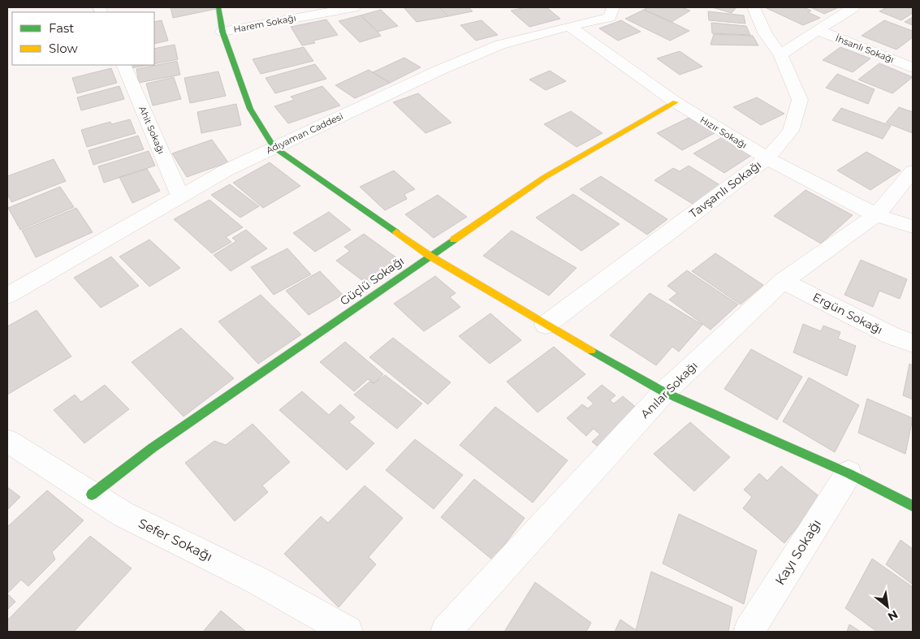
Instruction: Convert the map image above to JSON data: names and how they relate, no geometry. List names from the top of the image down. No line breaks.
{"streets":{"street":["Harem Sokağı","İhsanlı Sokağı","Ahit Sokağı","Hızır Sokağı","Adıyaman Caddesi","Tavşanlı Sokağı","Güçlü Sokağı","Ergün Sokağı","Anılar Sokağı","Sefer Sokağı","Kayı Sokağı"]},"crossings":[["Ahit Sokağı","Adıyaman Caddesi"],["Hızır Sokağı","Adıyaman Caddesi"],["Hızır Sokağı","Tavşanlı Sokağı"],["Hızır Sokağı","Güçlü Sokağı"],["Hızır Sokağı","Anılar Sokağı"],["Güçlü Sokağı","Sefer Sokağı"],["Ergün Sokağı","Anılar Sokağı"]],"legend":["Fast","Slow"],"north":"bottom right"}
